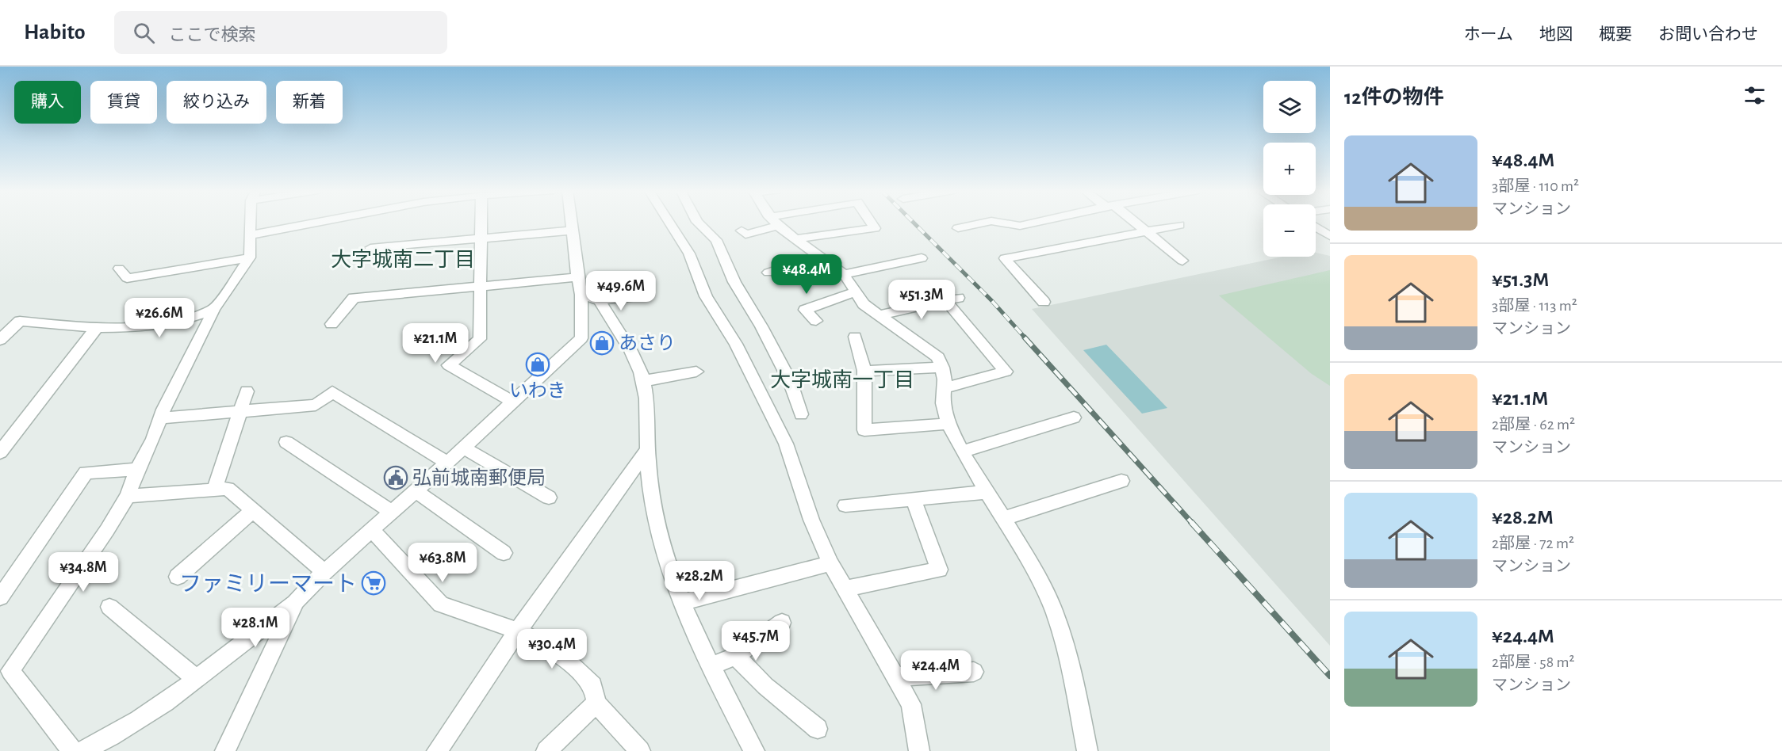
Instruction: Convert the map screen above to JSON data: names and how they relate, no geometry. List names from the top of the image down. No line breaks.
{"districts":["大字城南二丁目","大字城南一丁目"],"places":{"shop":["あさり","いわき"],"public building":["弘前城南郵便局"],"supermarket":["ファミリーマート"]},"page":{"header":"Habito","search":"ここで検索","nav":["ホーム","地図","概要","お問い合わせ"],"heading":"12件の物件","map_buttons":["+","−"],"chip":["購入","賃貸","絞り込み","新着"],"list":[{"name":"¥48.4M","note":"3部屋 · 110 m² · マンション"},{"name":"¥51.3M","note":"3部屋 · 113 m² · マンション"},{"name":"¥21.1M","note":"2部屋 · 62 m² · マンション"},{"name":"¥28.2M","note":"2部屋 · 72 m² · マンション"},{"name":"¥24.4M","note":"2部屋 · 58 m² · マンション"}],"price":["¥48.4M","¥49.6M","¥51.3M","¥26.6M","¥21.1M","¥63.8M","¥34.8M","¥28.2M","¥28.1M","¥45.7M","¥30.4M","¥24.4M"]}}
